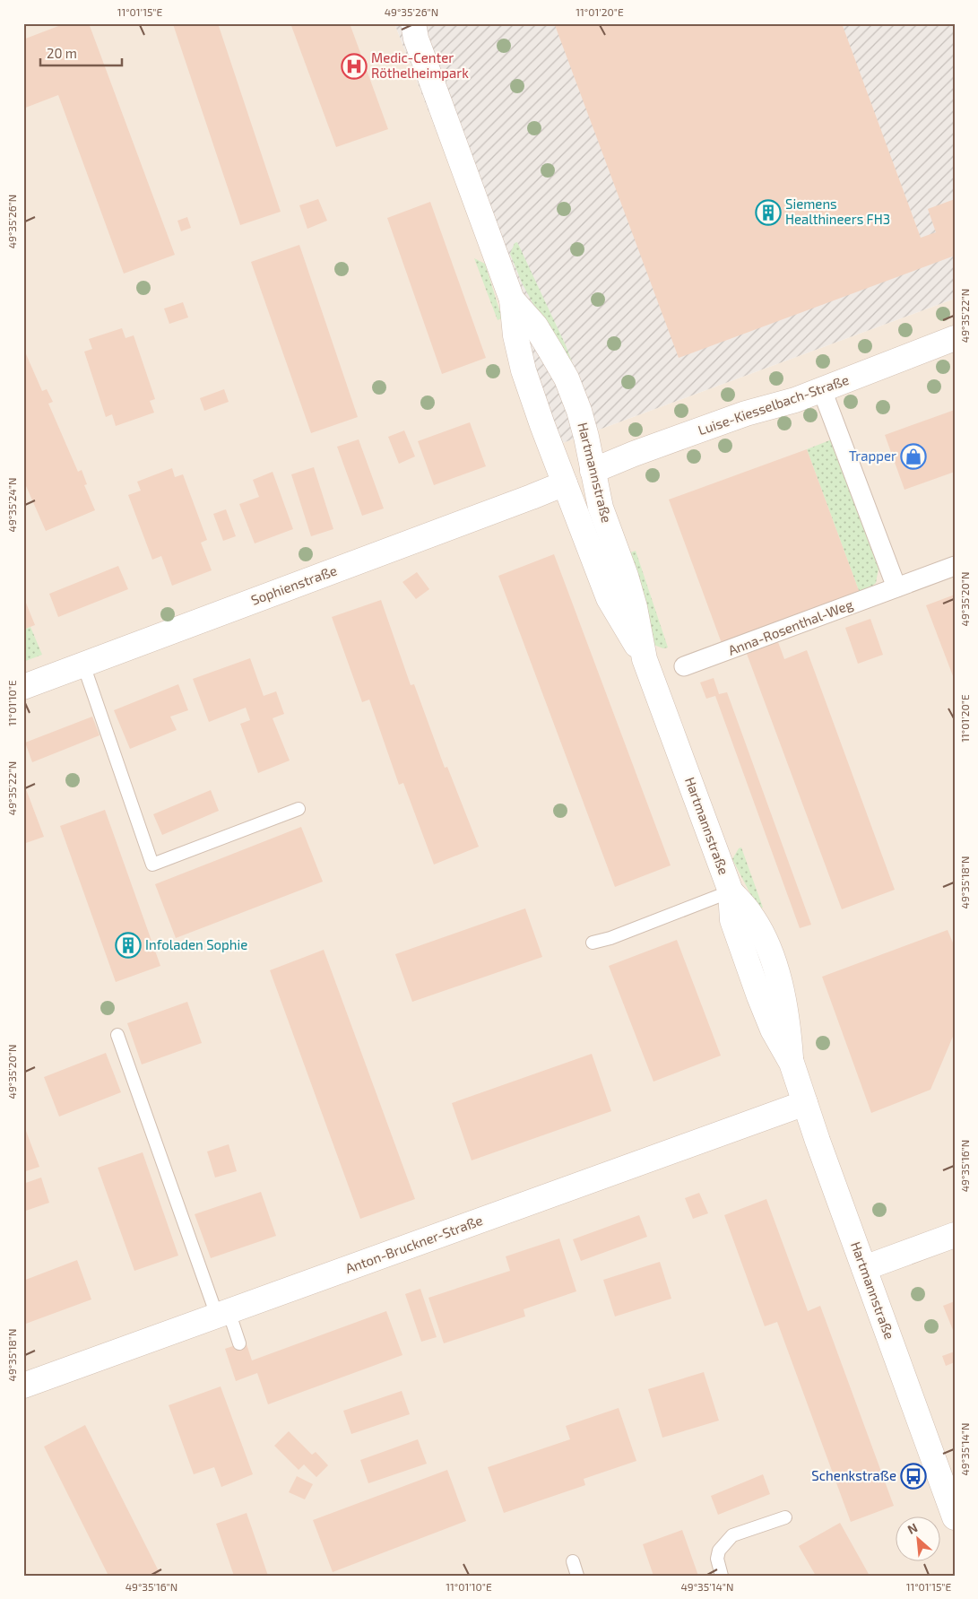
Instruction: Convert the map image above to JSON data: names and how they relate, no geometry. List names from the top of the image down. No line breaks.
{"streets":{"street":["Luise-Kiesselbach-Straße","Hartmannstraße","Sophienstraße","Anna-Rosenthal-Weg","Anton-Bruckner-Straße"]},"crossings":[["Luise-Kiesselbach-Straße","Hartmannstraße"],["Luise-Kiesselbach-Straße","Sophienstraße"],["Hartmannstraße","Sophienstraße"],["Hartmannstraße","Anton-Bruckner-Straße"]],"places":{"hospital":["Medic-Center Röthelheimpark"],"building":["Siemens Healthineers FH3","Infoladen Sophie"],"shop":["Trapper"],"bus stop":["Schenkstraße"]},"scale_bar":"20 m","north":"top left","coordinates":["11°01'15\"E","49°35'26\"N","11°01'20\"E","49°35'22\"N","49°35'24\"N","49°35'20\"N","11°01'10\"E","49°35'18\"N","49°35'16\"N","49°35'14\"N"]}
